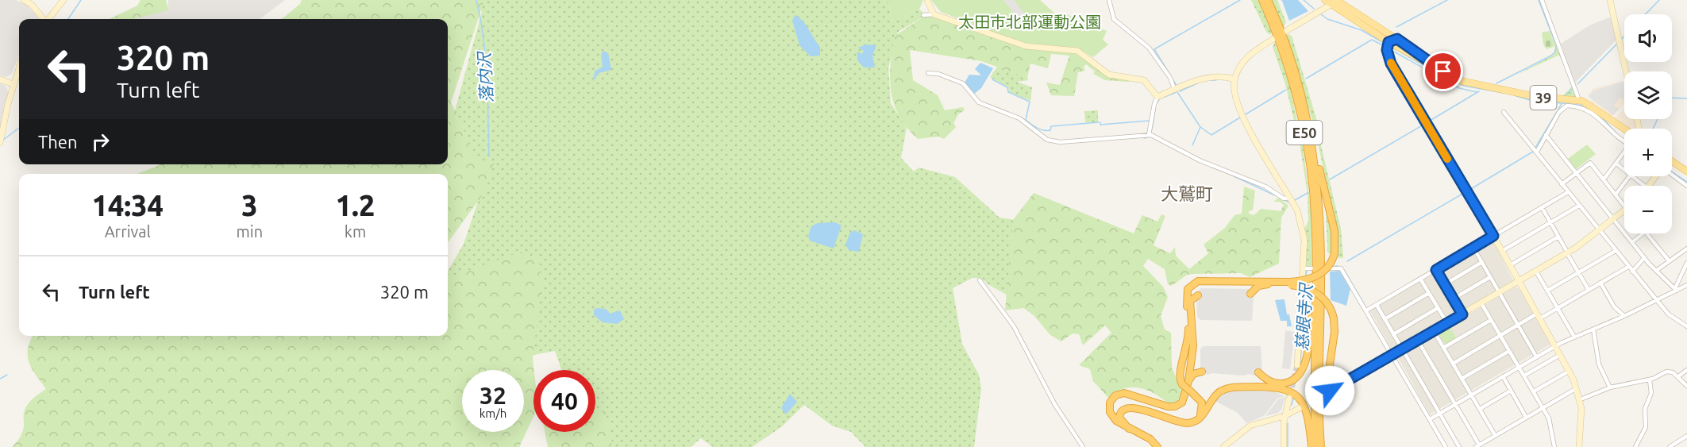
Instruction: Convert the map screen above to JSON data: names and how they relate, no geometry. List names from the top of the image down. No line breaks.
{"streets":{"highway":["E50"],"main road":["39"]},"districts":["大鷲町"],"water":["落内沢","慈眼寺沢"],"parks":["太田市北部運動公園"],"page":{"map_buttons":["+","−"],"turn":["320 m","Turn left"],"then":"Then","eta":["14:34","Arrival","3","min","1.2","km"],"list":[{"name":"Turn left","value":"320 m"}],"speed":"32 km/h","limit":"40"}}
